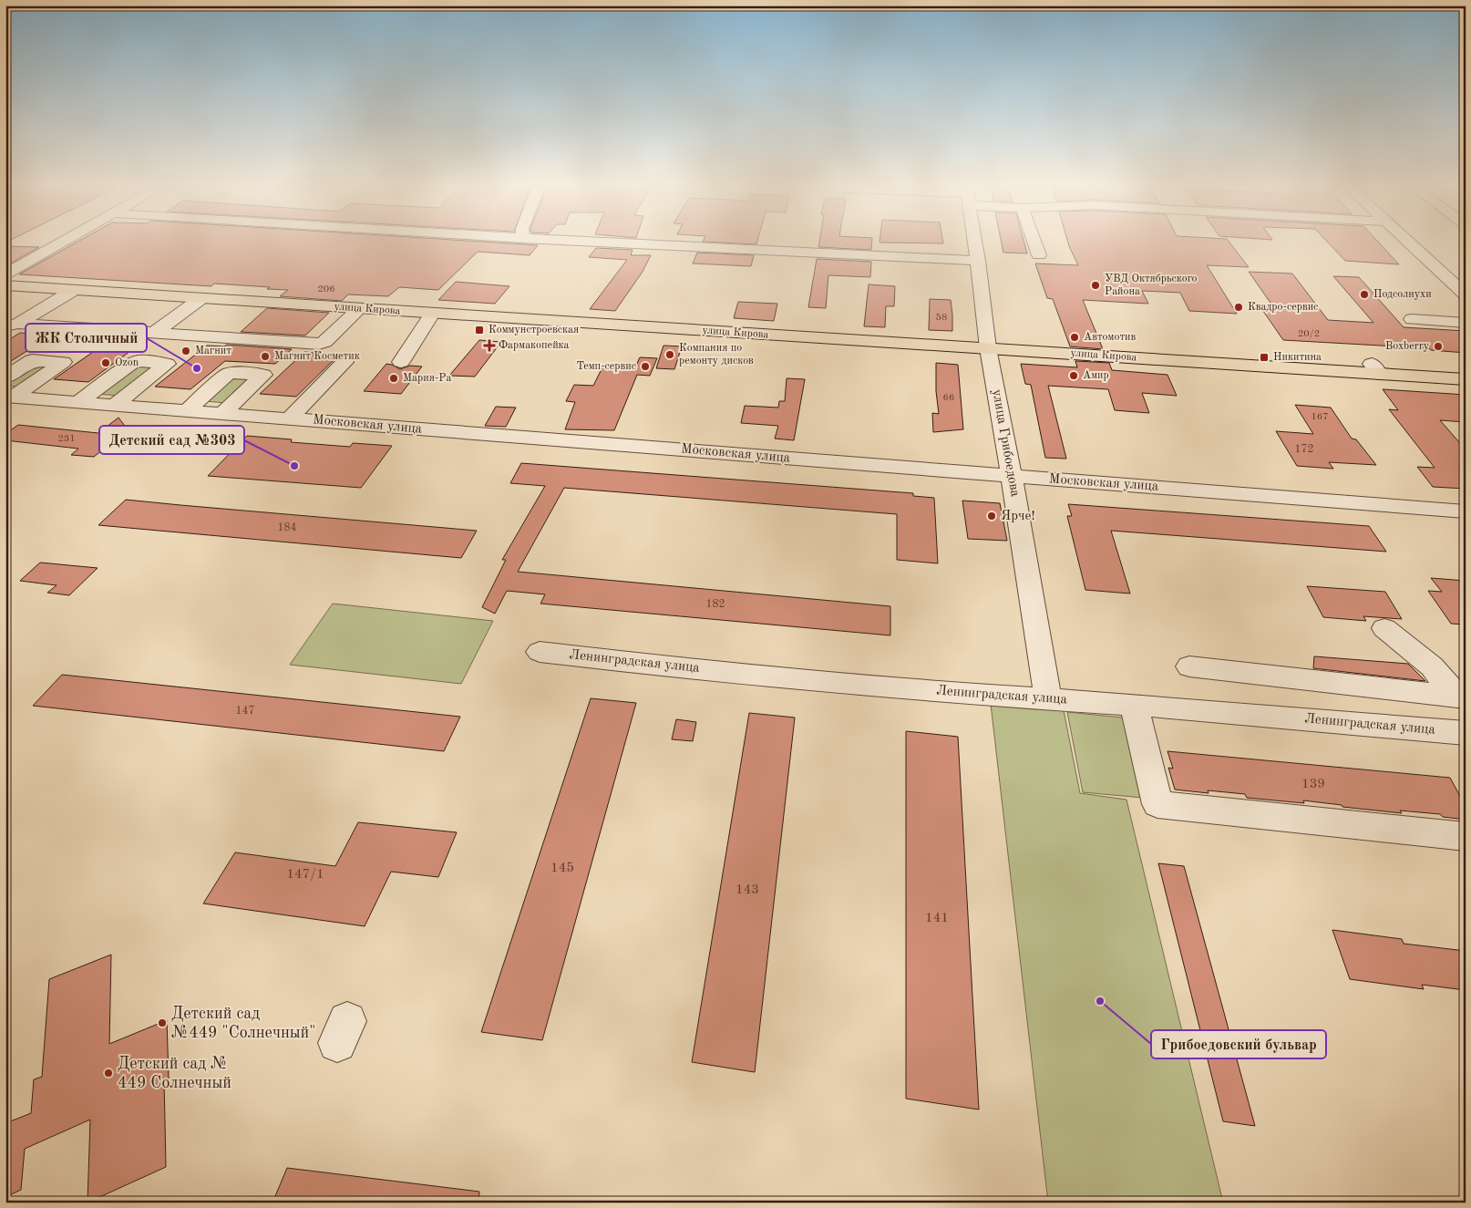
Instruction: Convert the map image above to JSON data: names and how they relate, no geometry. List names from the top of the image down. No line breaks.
{"streets":{"main road":["улица Кирова"],"street":["Московская улица","улица Грибоедова","Ленинградская улица"]},"crossings":[["улица Кирова","улица Грибоедова"],["Московская улица","улица Грибоедова"],["улица Грибоедова","Ленинградская улица"]],"places":{"other":["УВД Октябрьского Района","Подсолнухи","Квадро-сервис","Автомотив","Boxberry","Магнит","Компания по ремонту дисков","Магнит Косметик","Ozon","Темп-сервис","ЖК Столичный","Амир","Мария-Ра","Детский сад №303","Ярче!","Грибоедовский бульвар","Детский сад №449 \"Солнечный\"","Детский сад № 449 Солнечный"],"transit":["Коммунстроевская","Никитина"],"health":["Фармакопейка"]},"house_numbers":["206","58","20/2","66","167","231","172","184","182","147","139","145","147/1","143","141"]}
